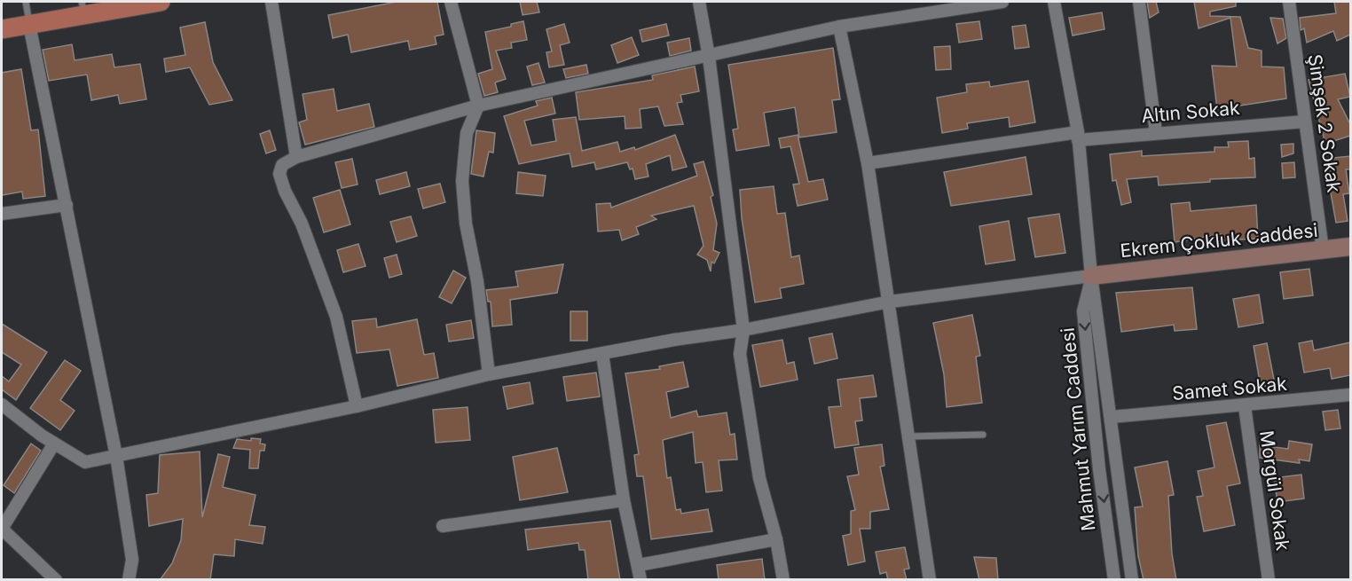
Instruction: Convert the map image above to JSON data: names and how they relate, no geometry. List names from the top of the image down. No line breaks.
{"streets":{"street":["Altın Sokak","Şimşek 2 Sokak","Ekrem Çokluk Caddesi","Samet Sokak","Mahmut Yarım Caddesi","Morgül Sokak"]},"crossings":[["Altın Sokak","Şimşek 2 Sokak"],["Altın Sokak","Mahmut Yarım Caddesi"],["Şimşek 2 Sokak","Ekrem Çokluk Caddesi"],["Ekrem Çokluk Caddesi","Mahmut Yarım Caddesi"],["Samet Sokak","Mahmut Yarım Caddesi"],["Samet Sokak","Morgül Sokak"]]}
